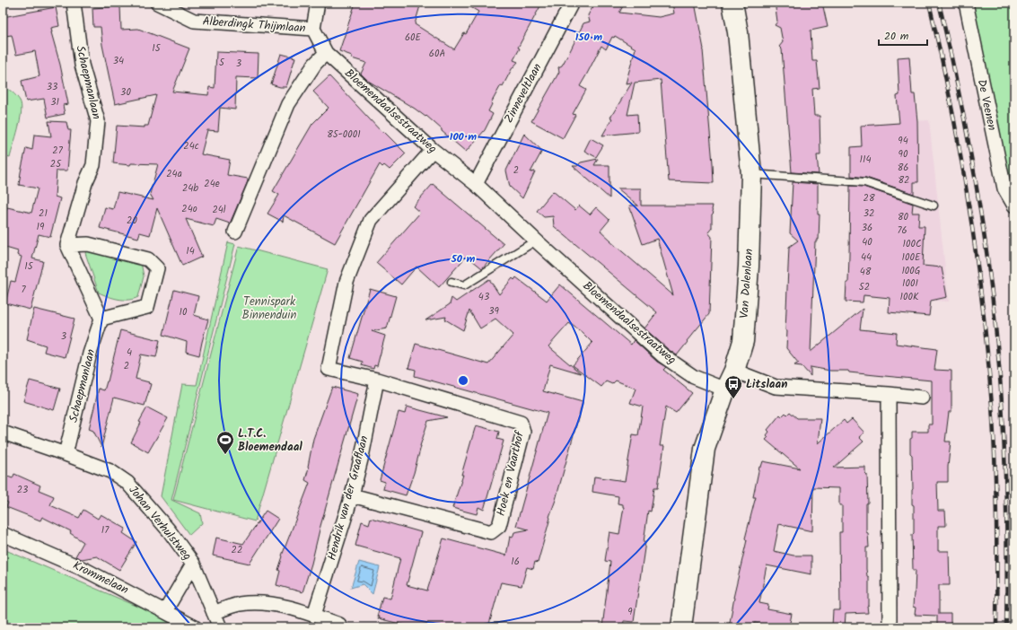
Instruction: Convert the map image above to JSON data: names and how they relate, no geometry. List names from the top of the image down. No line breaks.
{"streets":{"street":["Alberdingk Thijmlaan","Schaepmanlaan","Zinneveltlaan","De Veenen","Bloemendaalsestraatweg","Van Dalenlaan","Hoek en Vaarthof","Hendrik van der Graaflaan","Johan Verhulstweg","Krommelaan"]},"crossings":[["Alberdingk Thijmlaan","Bloemendaalsestraatweg"],["Schaepmanlaan","Johan Verhulstweg"],["Zinneveltlaan","Bloemendaalsestraatweg"],["Bloemendaalsestraatweg","Van Dalenlaan"],["Bloemendaalsestraatweg","Hoek en Vaarthof"],["Hoek en Vaarthof","Hendrik van der Graaflaan"]],"parks":["Tennispark Binnenduin"],"places":{"bus stop":["Litslaan"],"sports":["L.T.C. Bloemendaal"]},"house_numbers":["60E","15","60A","34","5","3","33","30","31","85-0001","94","24c","27","90","114","25","86","2","24a","82","24e","24b","28","24o","24l","21","32","80","20","19","36","76","40","100C","14","44","100E","15","100G","48","100I","52","7","43","100K","39","10","3","4","2","23","17","22","16","9"],"scale_bar":"20 m","rings":["150 m","100 m","50 m"]}
